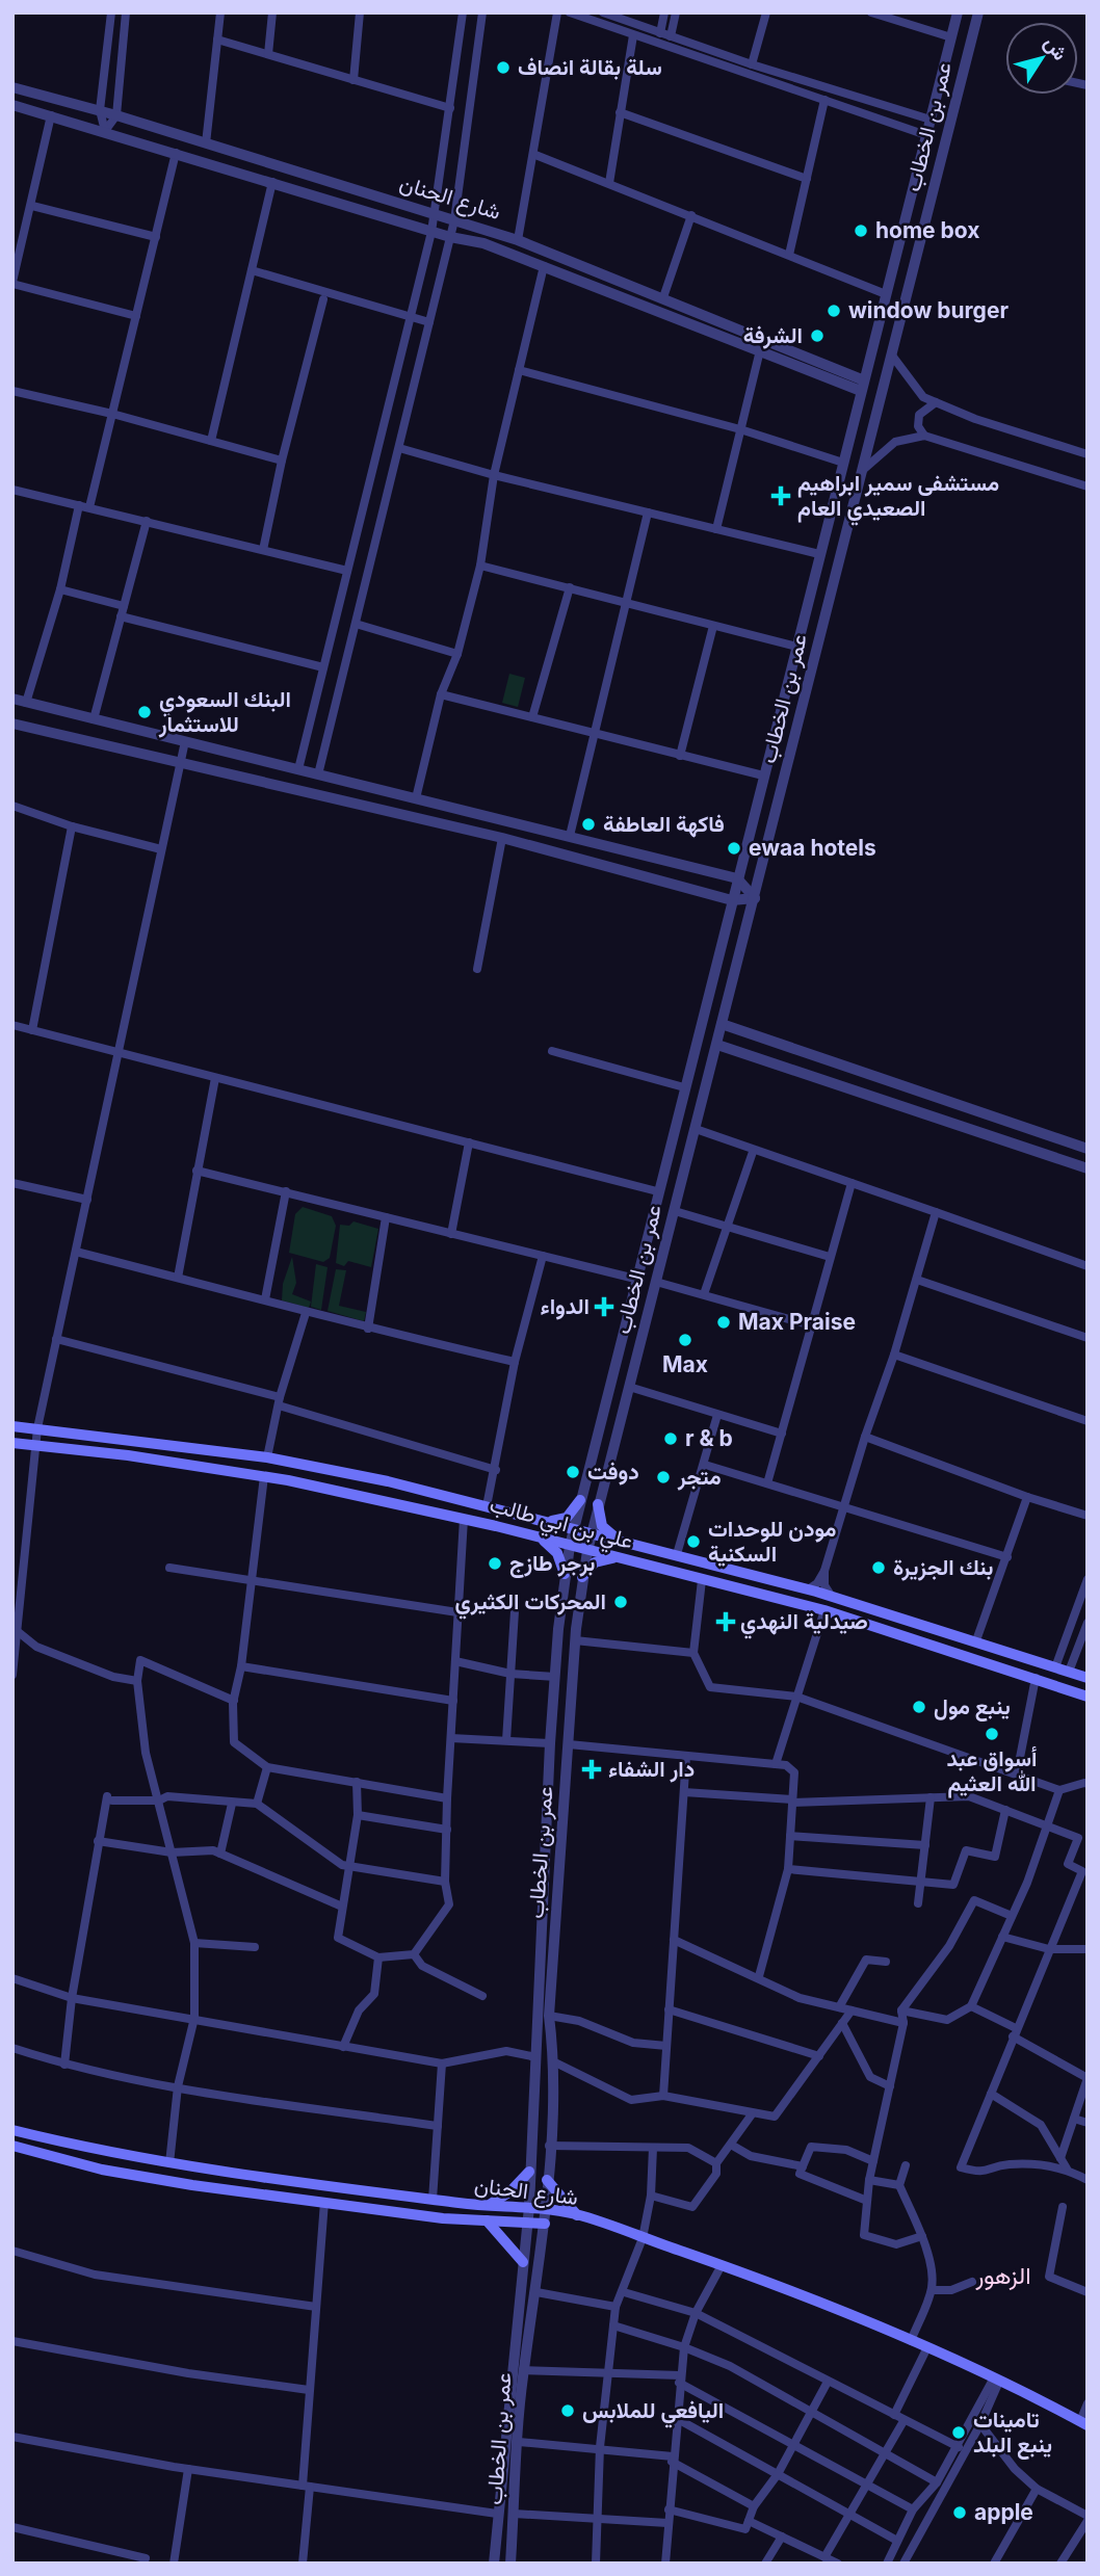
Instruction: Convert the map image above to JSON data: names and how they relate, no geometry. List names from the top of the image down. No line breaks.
{"streets":{"main road":["شارع الحنان","علي بن ابي طالب"],"street":["عمر بن الخطاب"]},"crossings":[["عمر بن الخطاب","شارع الحنان"],["عمر بن الخطاب","علي بن ابي طالب"]],"districts":["الزهور"],"places":{"other":["سلة بقالة انصاف","home box","window burger","الشرفة","البنك السعودي للاستثمار","فاكهة العاطفة","ewaa hotels","Max Praise","Max","r & b","دوفت","متجر","مودن للوحدات السكنية","برجر طازج","بنك الجزيرة","المحركات الكثيري","ينبع مول","أسواق عبد الله العثيم","اليافعي للملابس","تامينات ينبع البلد","apple"],"health":["مستشفى سمير ابراهيم الصعيدي العام","الدواء","صيدلية النهدي","دار الشفاء"]},"north":"top right"}
